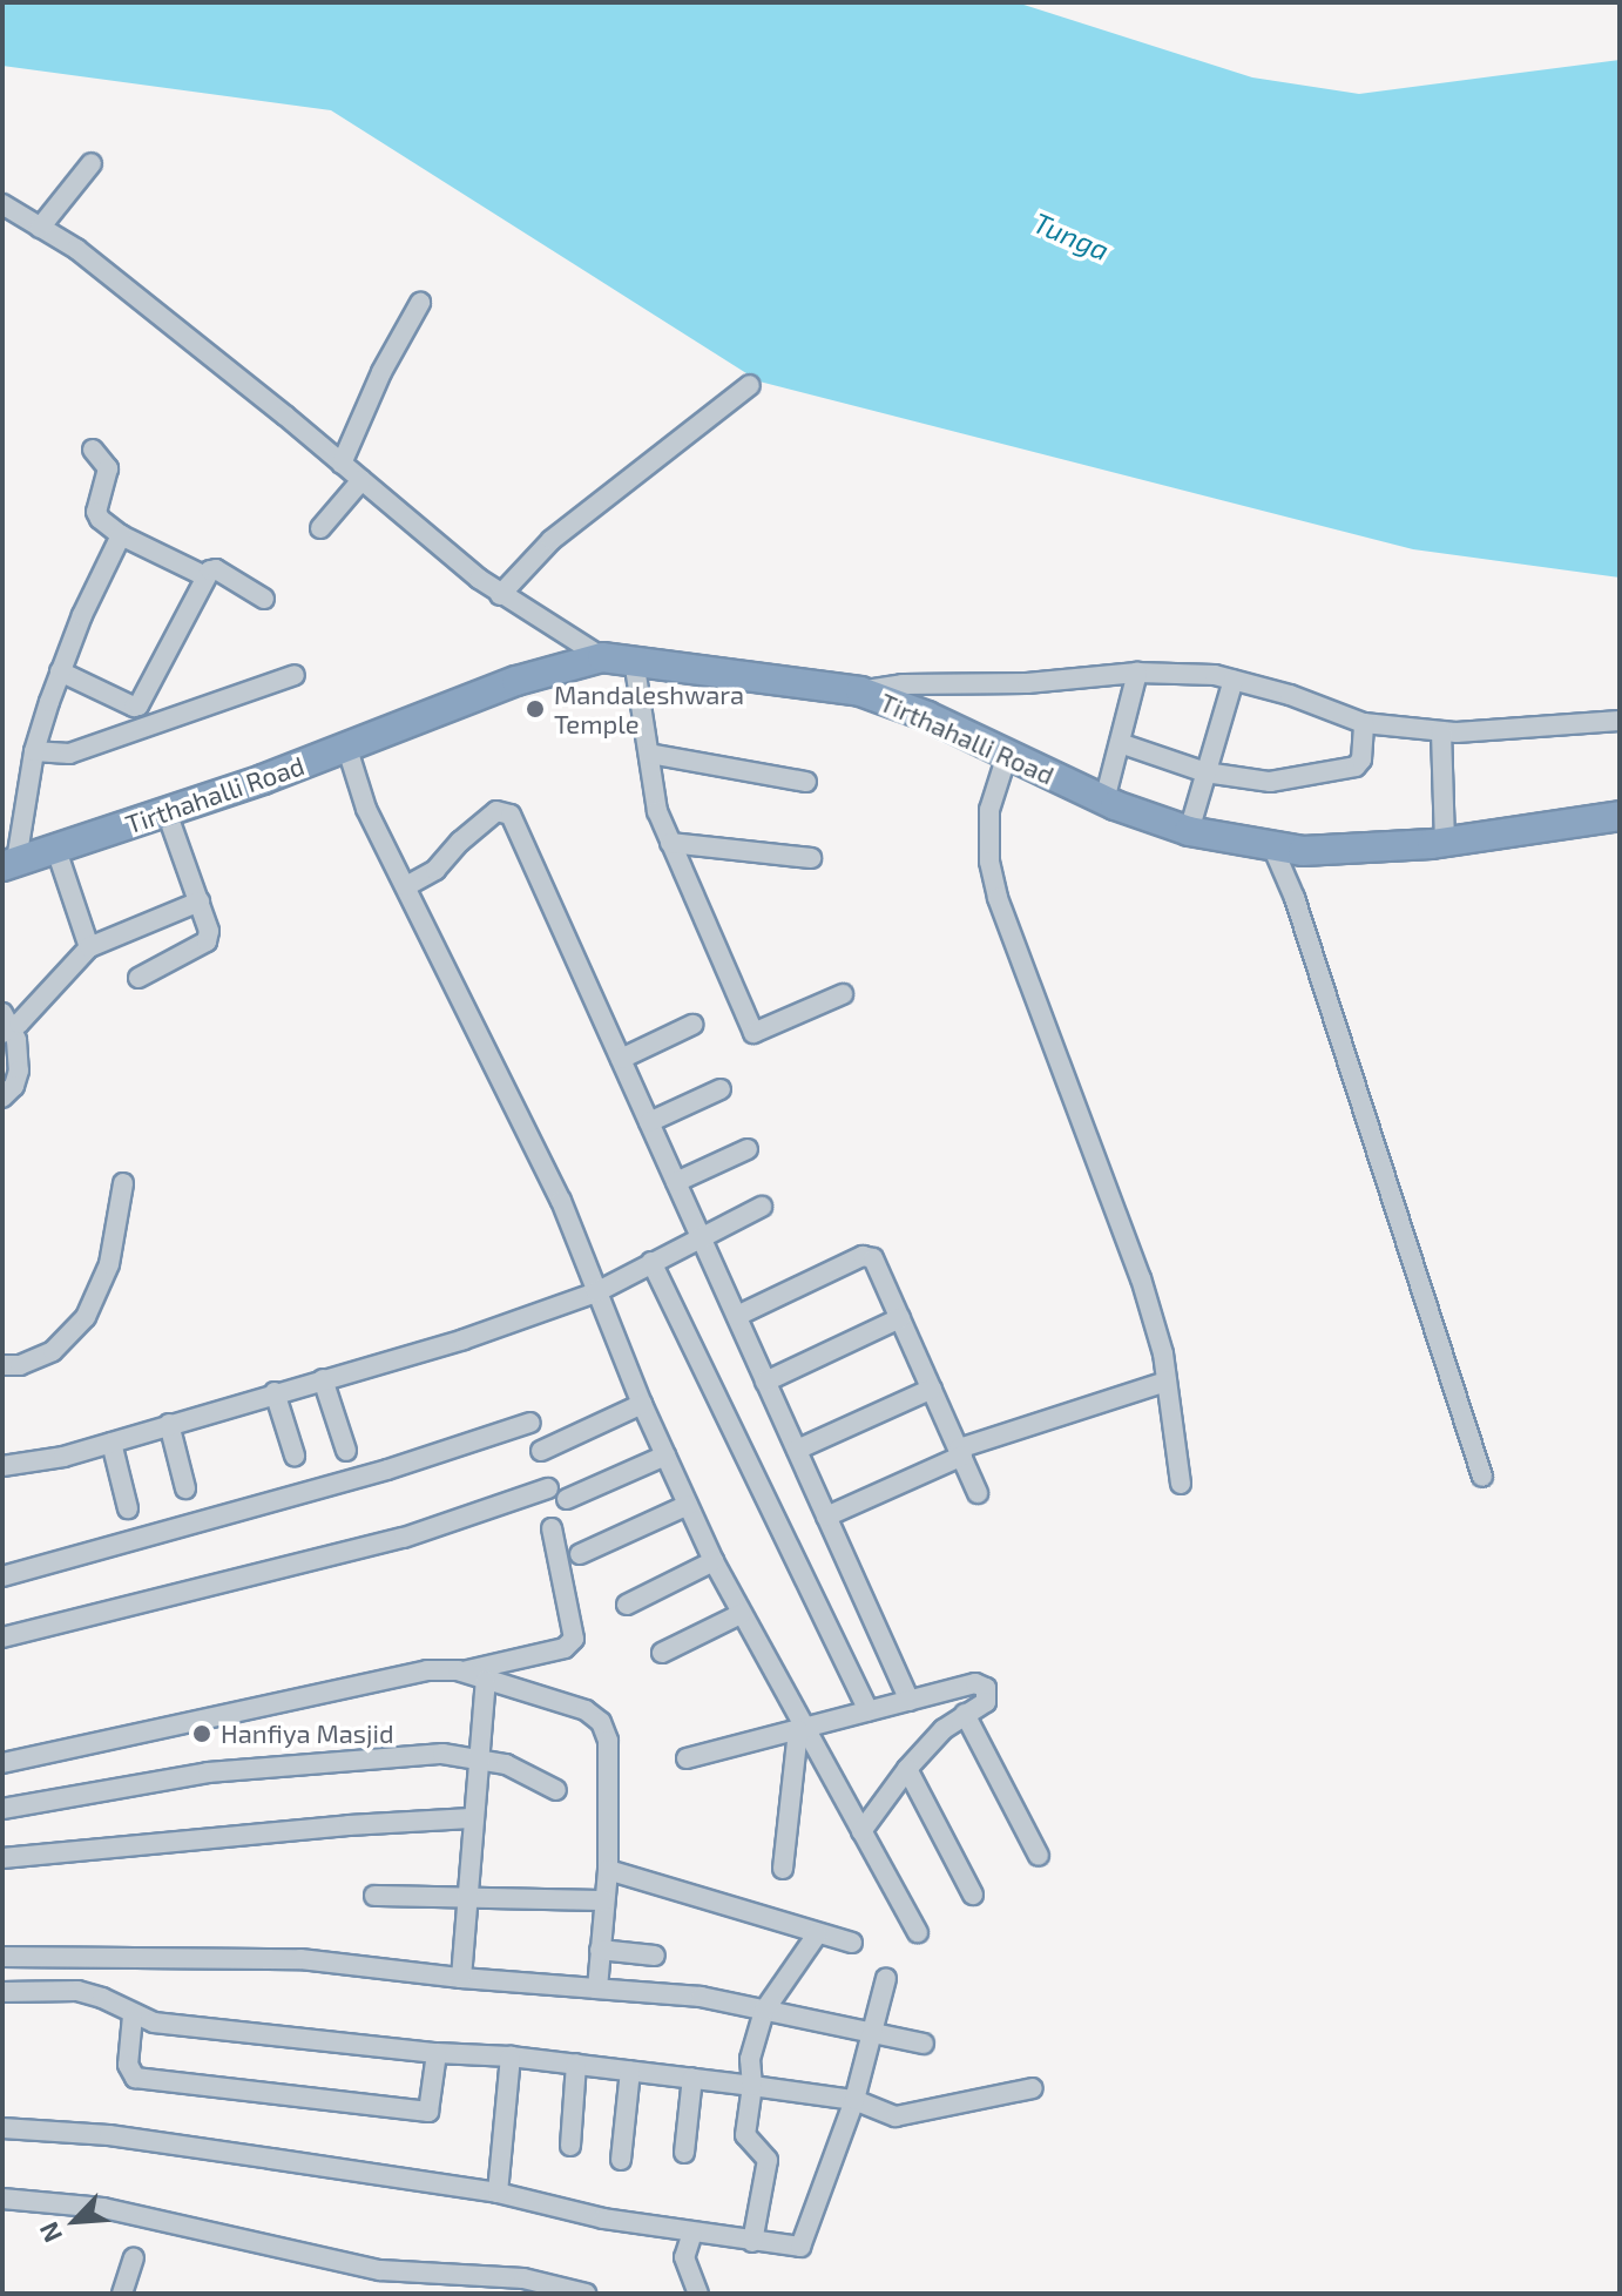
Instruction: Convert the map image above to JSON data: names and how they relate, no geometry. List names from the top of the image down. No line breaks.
{"streets":{"highway":["Tirthahalli Road"]},"water":["Tunga"],"places":["Mandaleshwara Temple","Hanfiya Masjid"],"north":"bottom left"}
